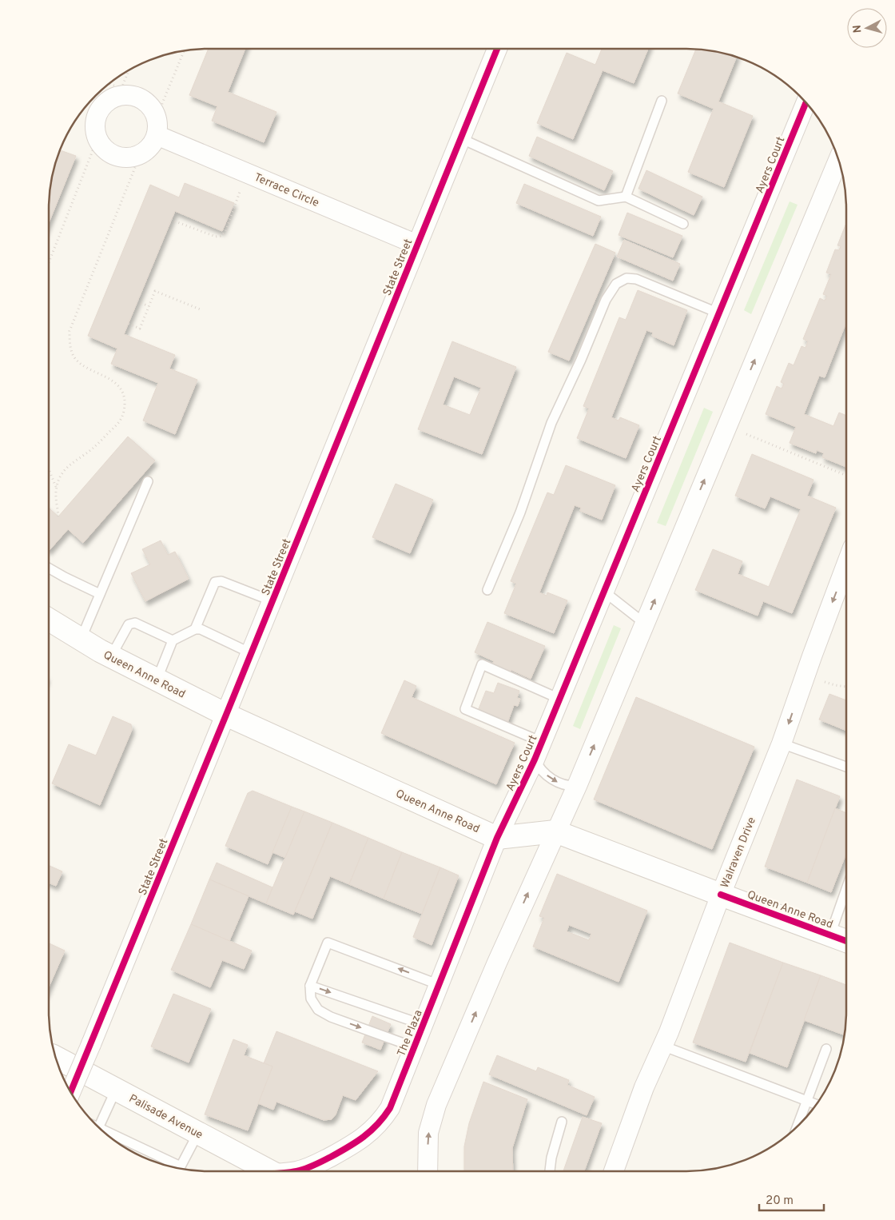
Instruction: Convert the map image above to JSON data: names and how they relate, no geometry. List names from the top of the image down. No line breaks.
{"streets":{"street":["Ayers Court","Terrace Circle","State Street","Queen Anne Road","Walraven Drive","The Plaza","Palisade Avenue"]},"crossings":[["Ayers Court","Queen Anne Road"],["Ayers Court","The Plaza"],["Terrace Circle","State Street"],["State Street","Queen Anne Road"],["Queen Anne Road","Walraven Drive"],["Queen Anne Road","The Plaza"]],"scale_bar":"20 m","north":"left"}
